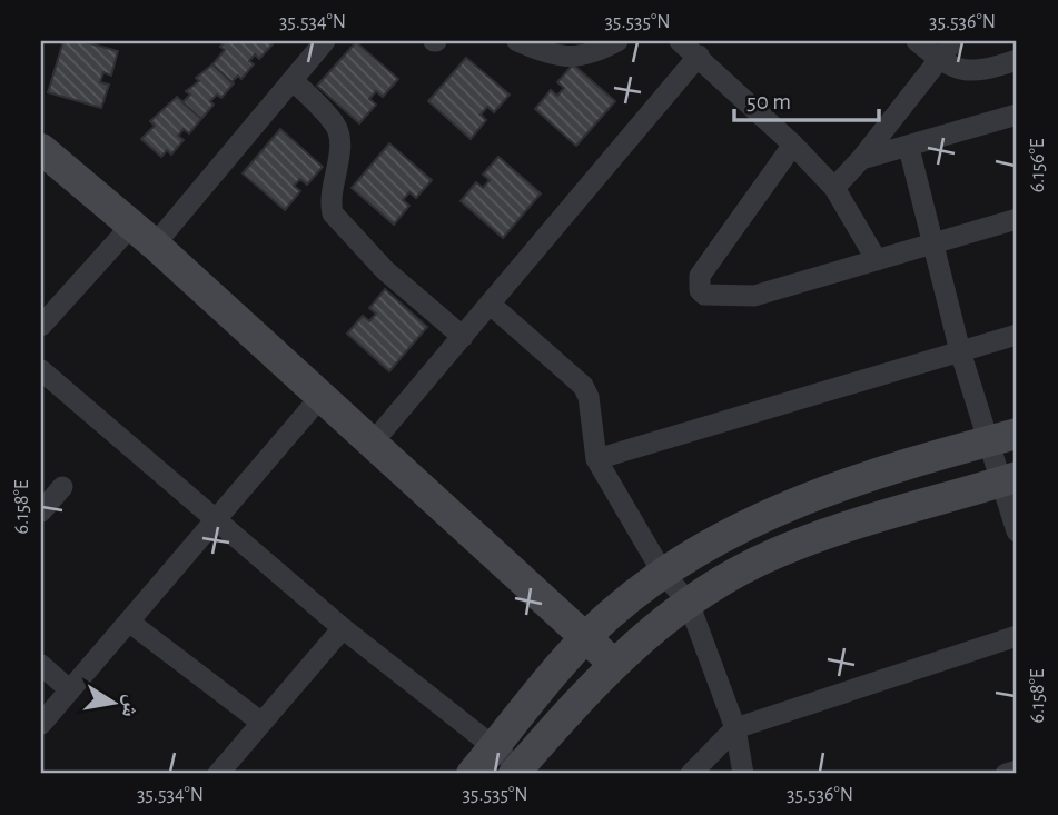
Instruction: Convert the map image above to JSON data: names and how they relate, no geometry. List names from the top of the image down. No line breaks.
{"scale_bar":"50 m","north":"right","coordinates":["35.534°N","35.535°N","35.536°N","6.156°E","6.158°E"]}
